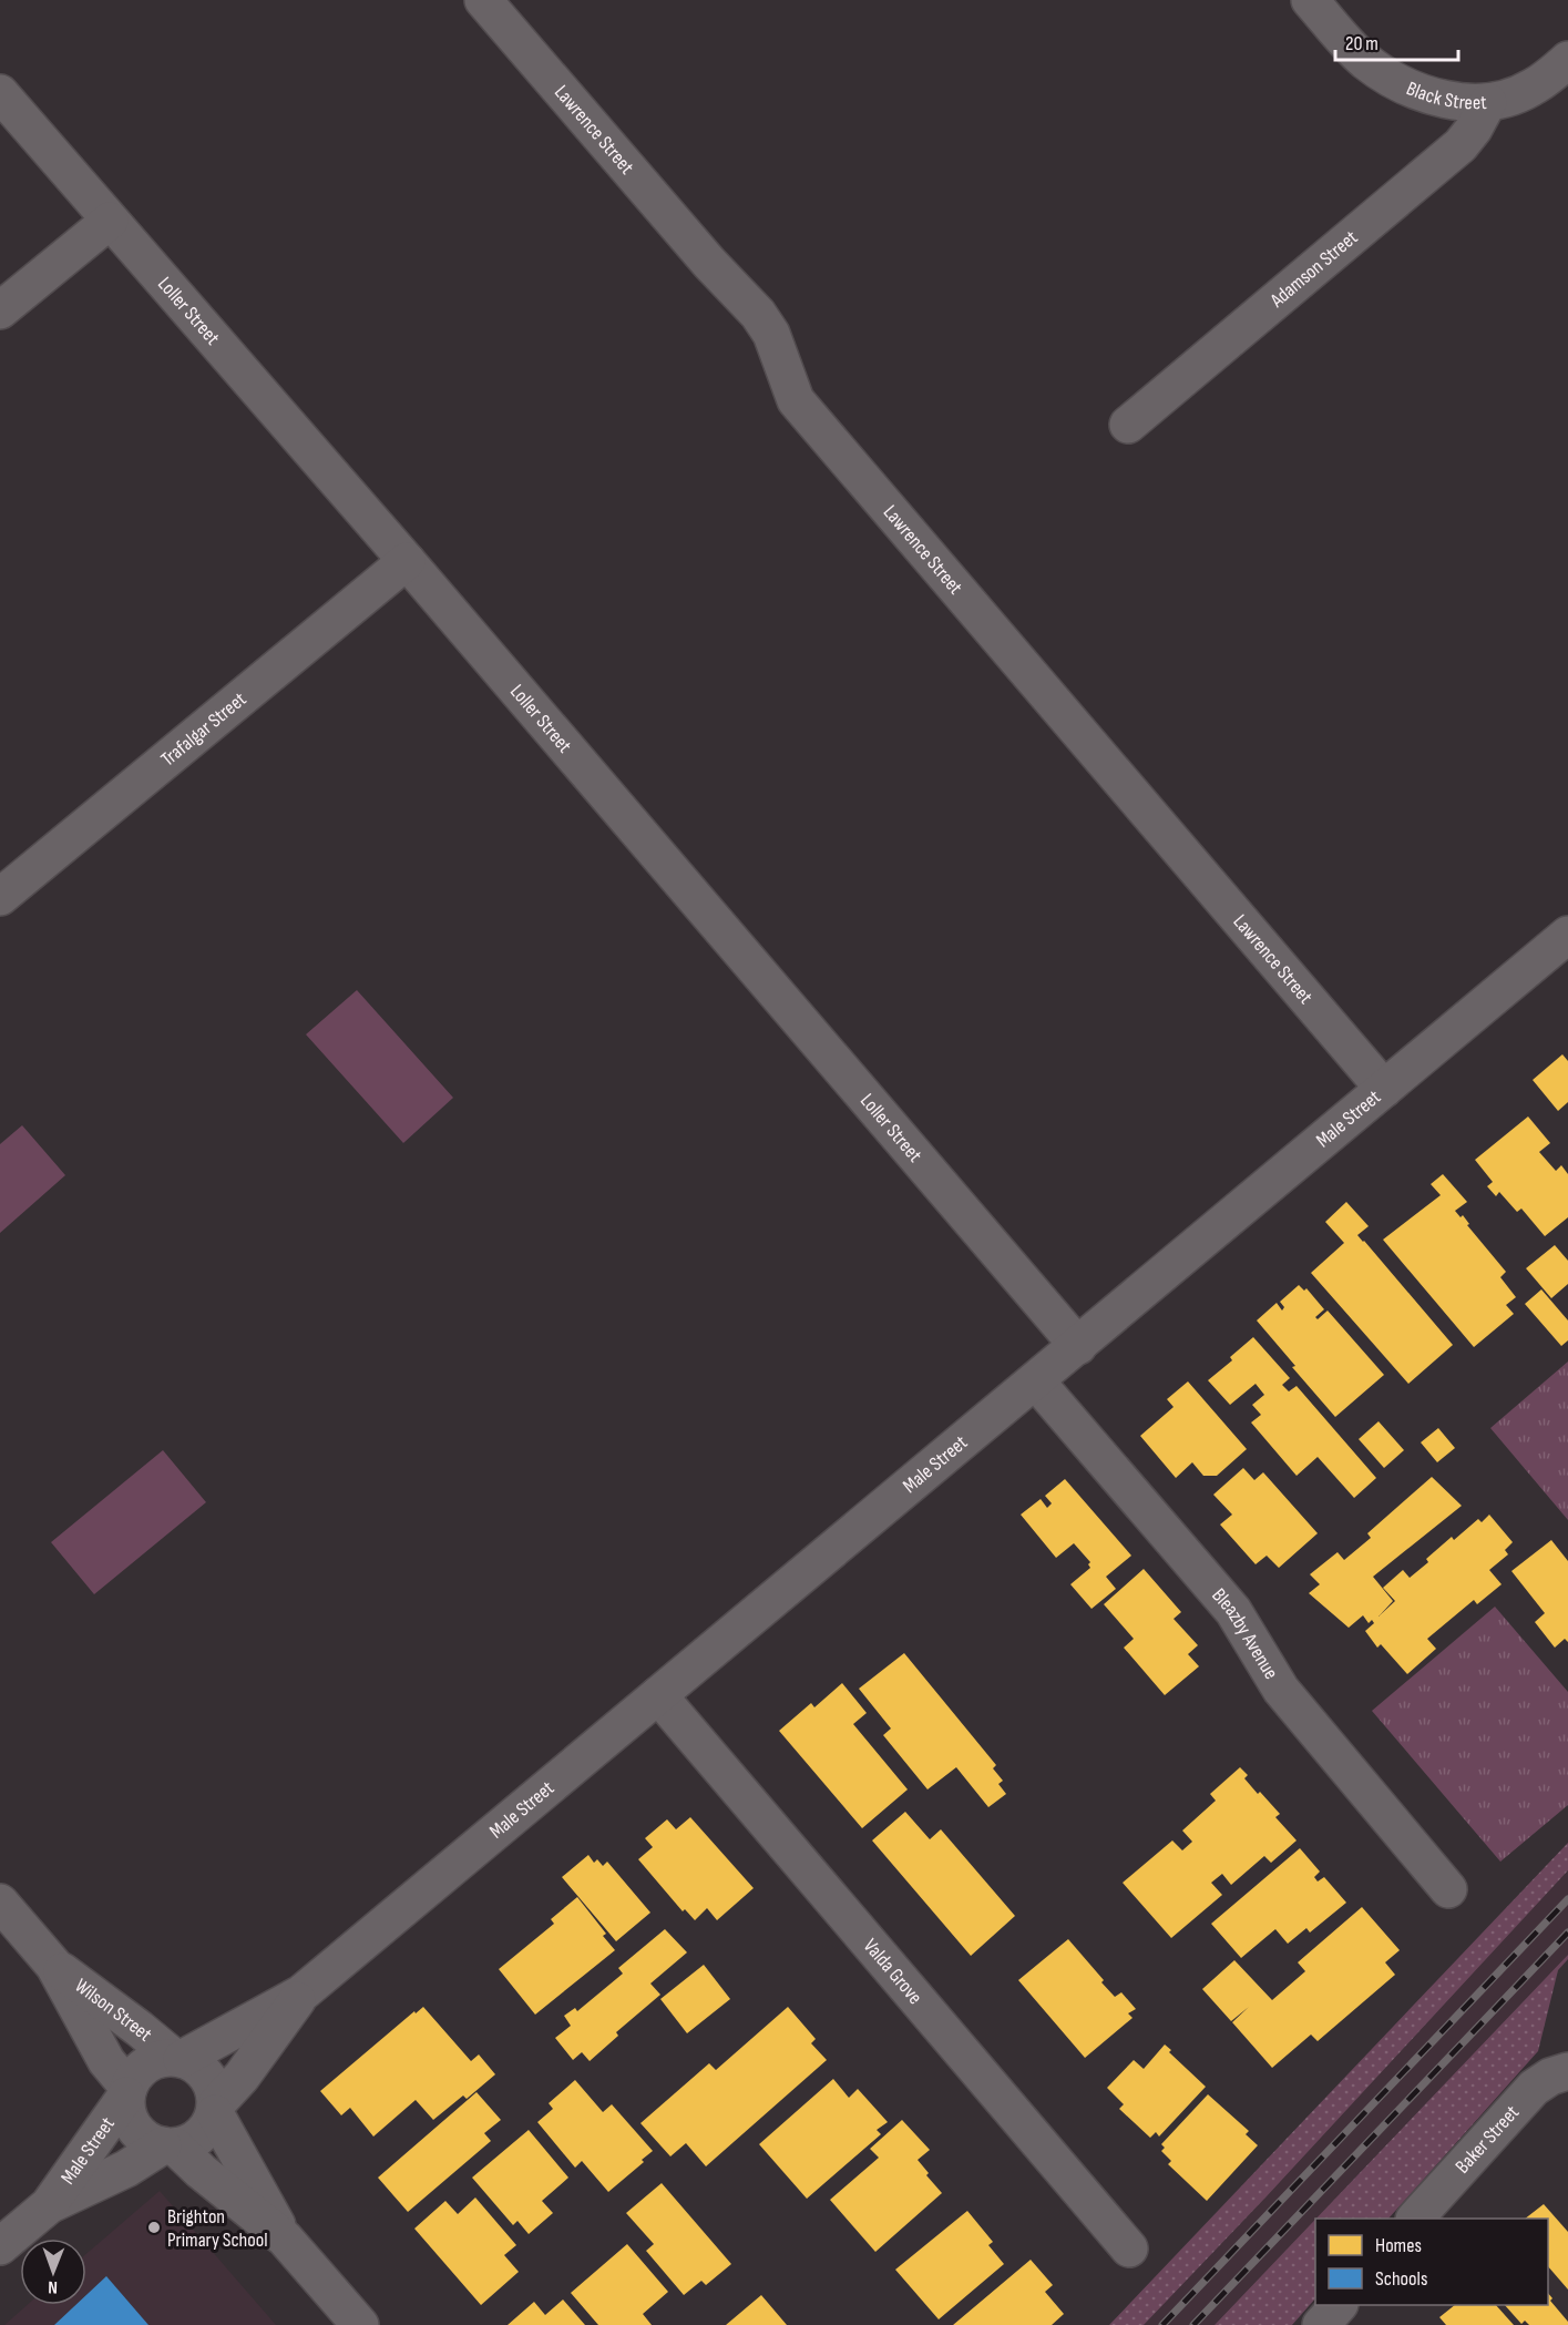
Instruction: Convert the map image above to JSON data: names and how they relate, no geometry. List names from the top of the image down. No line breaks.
{"streets":{"street":["Black Street","Lawrence Street","Adamson Street","Loller Street","Trafalgar Street","Male Street","Bleazby Avenue","Valda Grove","Wilson Street","Baker Street"]},"crossings":[["Black Street","Adamson Street"],["Lawrence Street","Male Street"],["Loller Street","Trafalgar Street"],["Loller Street","Male Street"],["Male Street","Bleazby Avenue"],["Male Street","Valda Grove"],["Male Street","Wilson Street"]],"places":["Brighton Primary School"],"legend":["Homes","Schools"],"scale_bar":"20 m","north":"bottom"}
